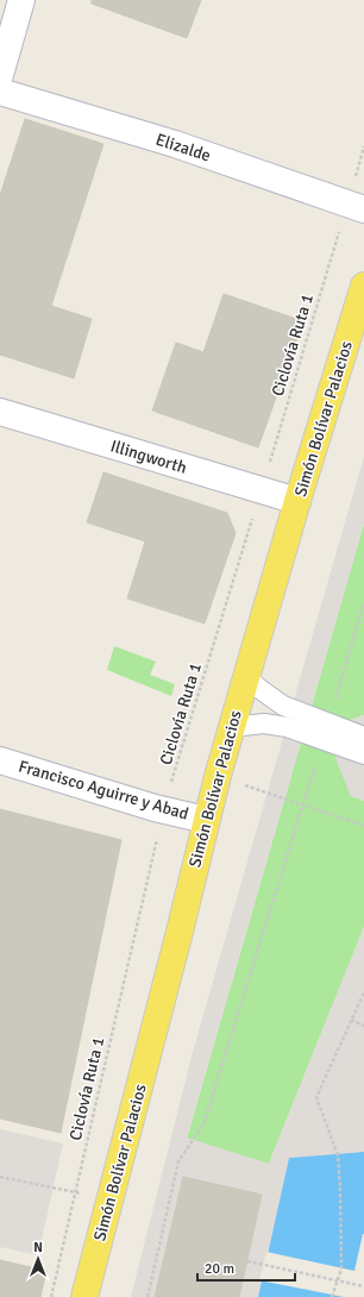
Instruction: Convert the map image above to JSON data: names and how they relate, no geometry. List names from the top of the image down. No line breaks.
{"streets":{"main road":["Simón Bolívar Palacios"],"street":["Elizalde","Illingworth","Francisco Aguirre y Abad"],"path":["Ciclovía Ruta 1"]},"crossings":[["Elizalde","Ciclovía Ruta 1"],["Ciclovía Ruta 1","Illingworth"],["Ciclovía Ruta 1","Francisco Aguirre y Abad"],["Simón Bolívar Palacios","Illingworth"],["Simón Bolívar Palacios","Francisco Aguirre y Abad"]],"scale_bar":"20 m","north":"top"}
